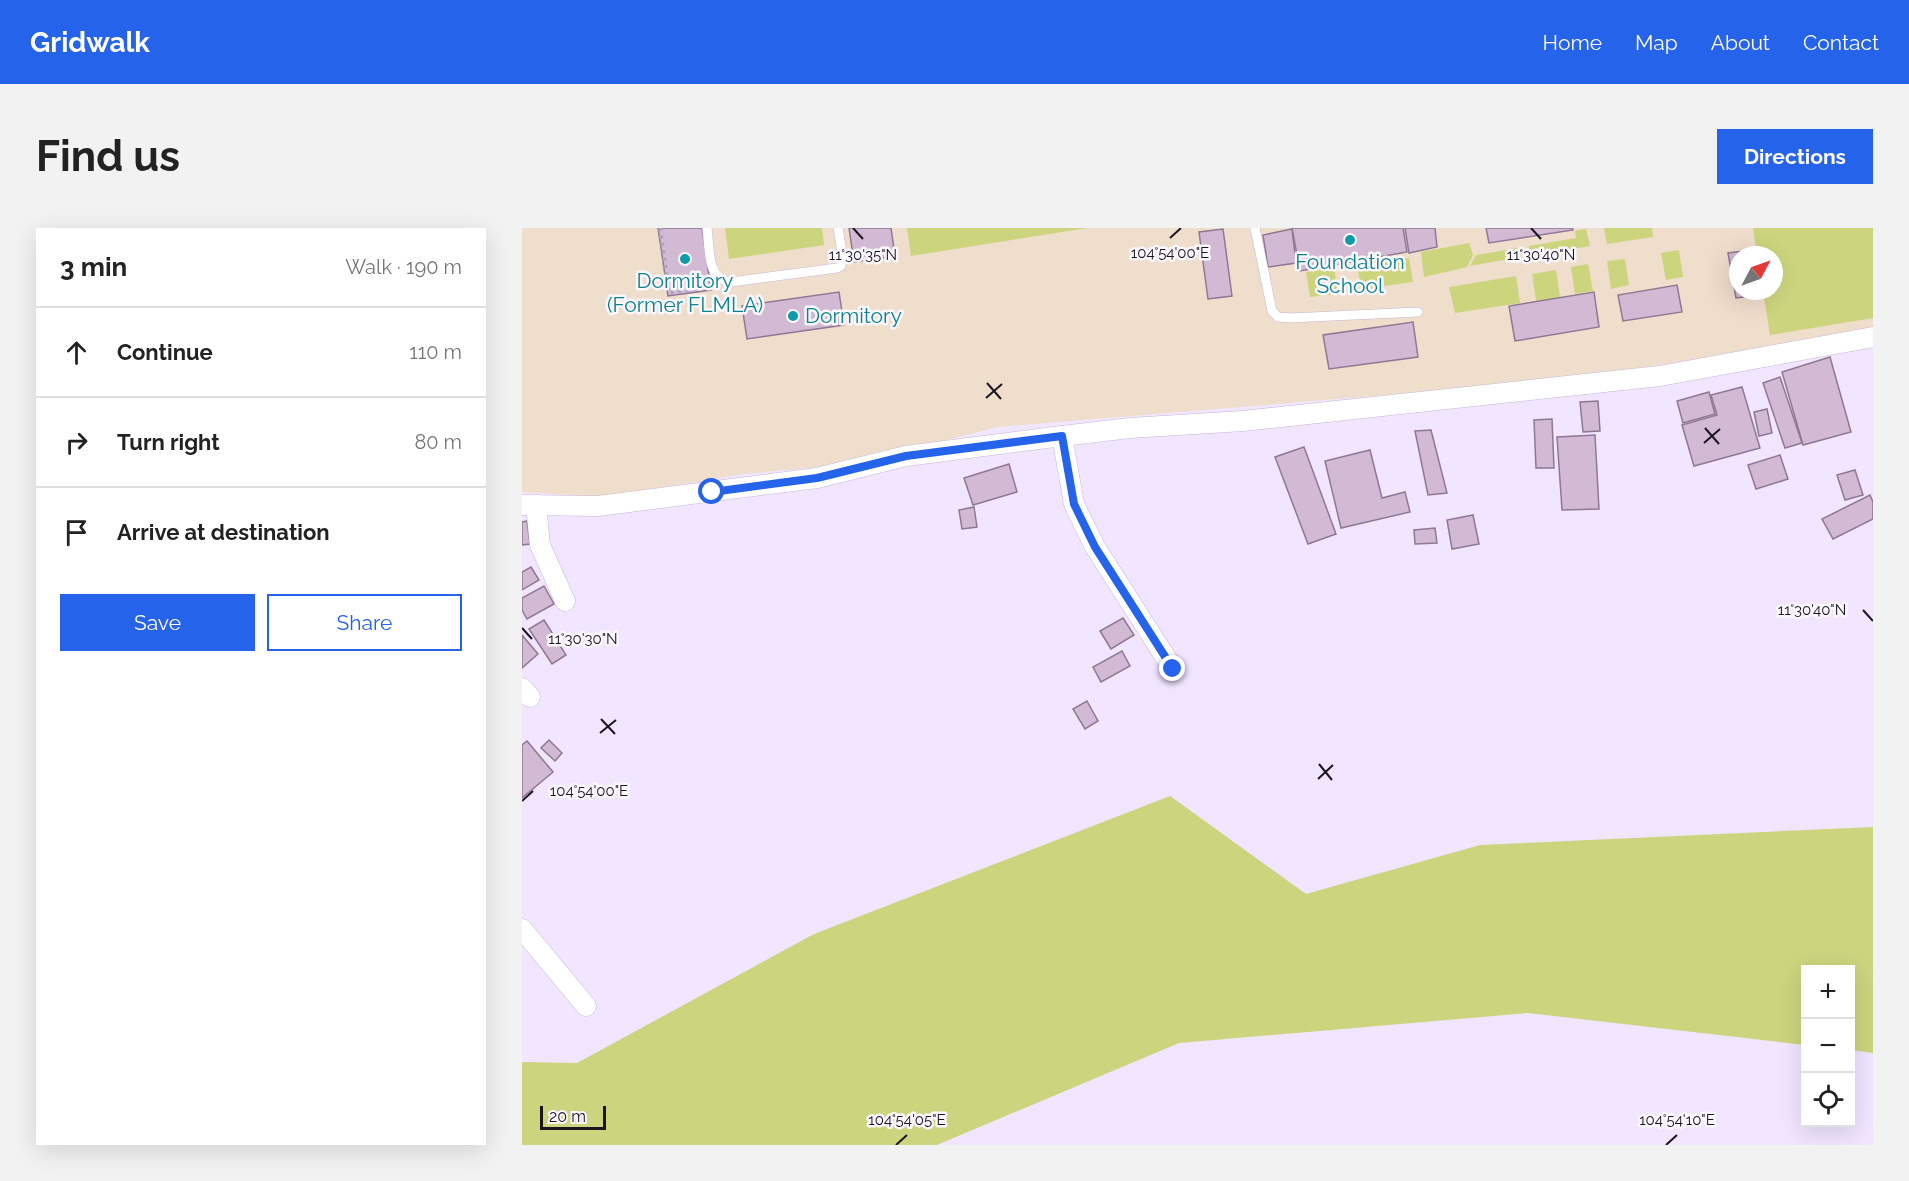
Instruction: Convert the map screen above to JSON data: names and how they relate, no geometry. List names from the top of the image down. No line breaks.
{"places":["Foundation School","Dormitory (Former FLMLA)","Dormitory"],"scale_bar":"20 m","north":"top right","page":{"header":"Gridwalk","nav":["Home","Map","About","Contact"],"buttons":["Directions",["Save","Share"]],"title":"Find us","heading":["3 min","Walk · 190 m"],"list":[["Continue","110 m"],["Turn right","80 m"],"Arrive at destination"],"map_buttons":["+","−"],"scale":"20 m"},"coordinates":["104°54'00\"E","11°30'35\"N","11°30'40\"N","11°30'30\"N","104°54'05\"E","104°54'10\"E"]}
